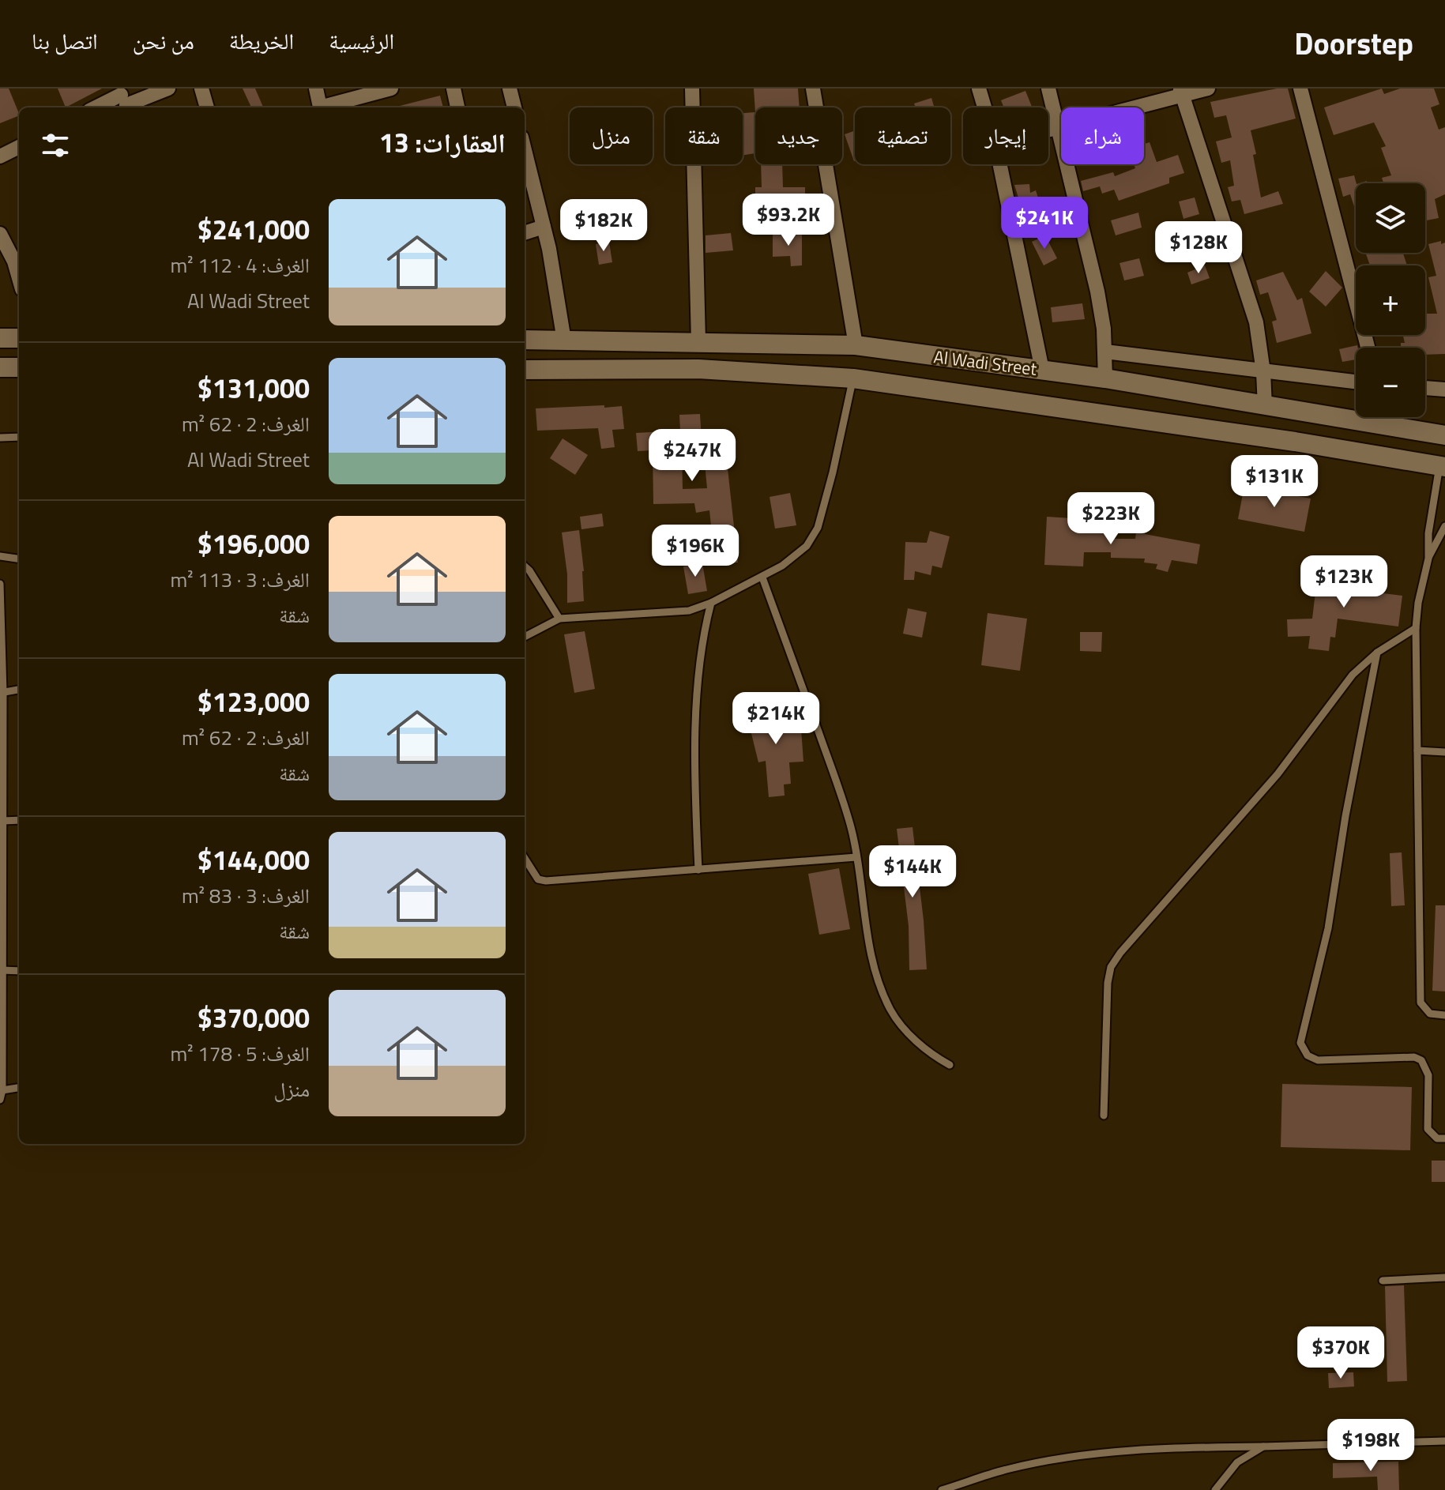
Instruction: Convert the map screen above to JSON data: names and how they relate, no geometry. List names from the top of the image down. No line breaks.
{"streets":{"main road":["Al Wadi Street"]},"page":{"header":"Doorstep","nav":["الرئيسية","الخريطة","من نحن","اتصل بنا"],"chip":["شراء","إيجار","تصفية","جديد","شقة","منزل"],"heading":"العقارات: 13","map_buttons":["+","−"],"list":[{"name":"$241,000","note":"الغرف: 4 · 112 m² · Al Wadi Street"},{"name":"$131,000","note":"الغرف: 2 · 62 m² · Al Wadi Street"},{"name":"$196,000","note":"الغرف: 3 · 113 m² · شقة"},{"name":"$123,000","note":"الغرف: 2 · 62 m² · شقة"},{"name":"$144,000","note":"الغرف: 3 · 83 m² · شقة"},{"name":"$370,000","note":"الغرف: 5 · 178 m² · منزل"}],"price":["$93.2K","$241K","$182K","$128K","$247K","$131K","$223K","$196K","$123K","$214K","$144K","$370K","$198K"]}}
